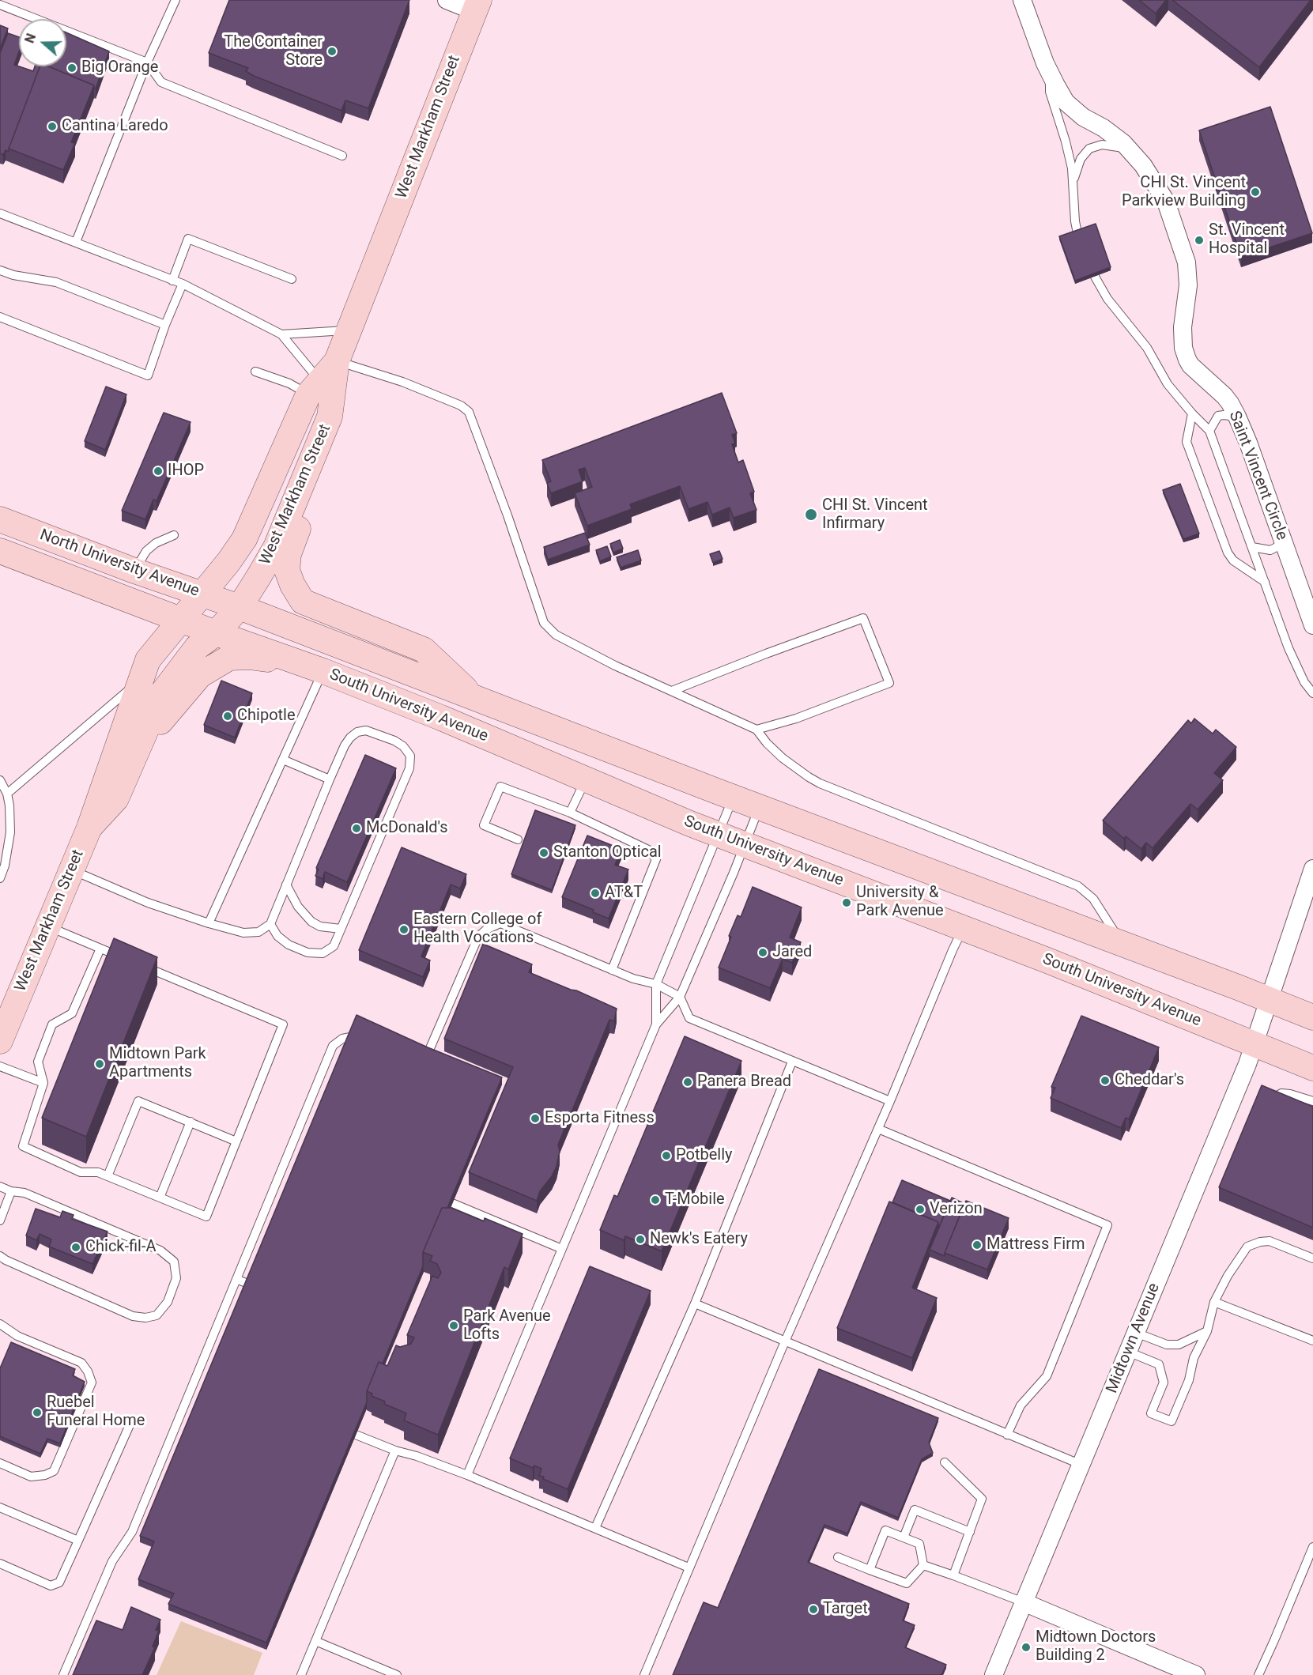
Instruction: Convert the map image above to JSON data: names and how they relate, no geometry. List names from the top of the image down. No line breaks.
{"streets":{"main road":["West Markham Street","North University Avenue","South University Avenue"],"street":["Saint Vincent Circle","Midtown Avenue"]},"crossings":[["West Markham Street","North University Avenue"],["West Markham Street","South University Avenue"],["North University Avenue","South University Avenue"],["South University Avenue","Midtown Avenue"]],"places":["The Container Store","Big Orange","Cantina Laredo","CHI St. Vincent Parkview Building","St. Vincent Hospital","IHOP","CHI St. Vincent Infirmary","Chipotle","McDonald's","Stanton Optical","AT&T","University & Park Avenue","Eastern College of Health Vocations","Jared","Midtown Park Apartments","Cheddar's","Panera Bread","Esporta Fitness","Potbelly","T-Mobile","Verizon","Newk's Eatery","Mattress Firm","Chick-fil-A","Park Avenue Lofts","Ruebel Funeral Home","Target","Midtown Doctors Building 2"],"north":"left"}
